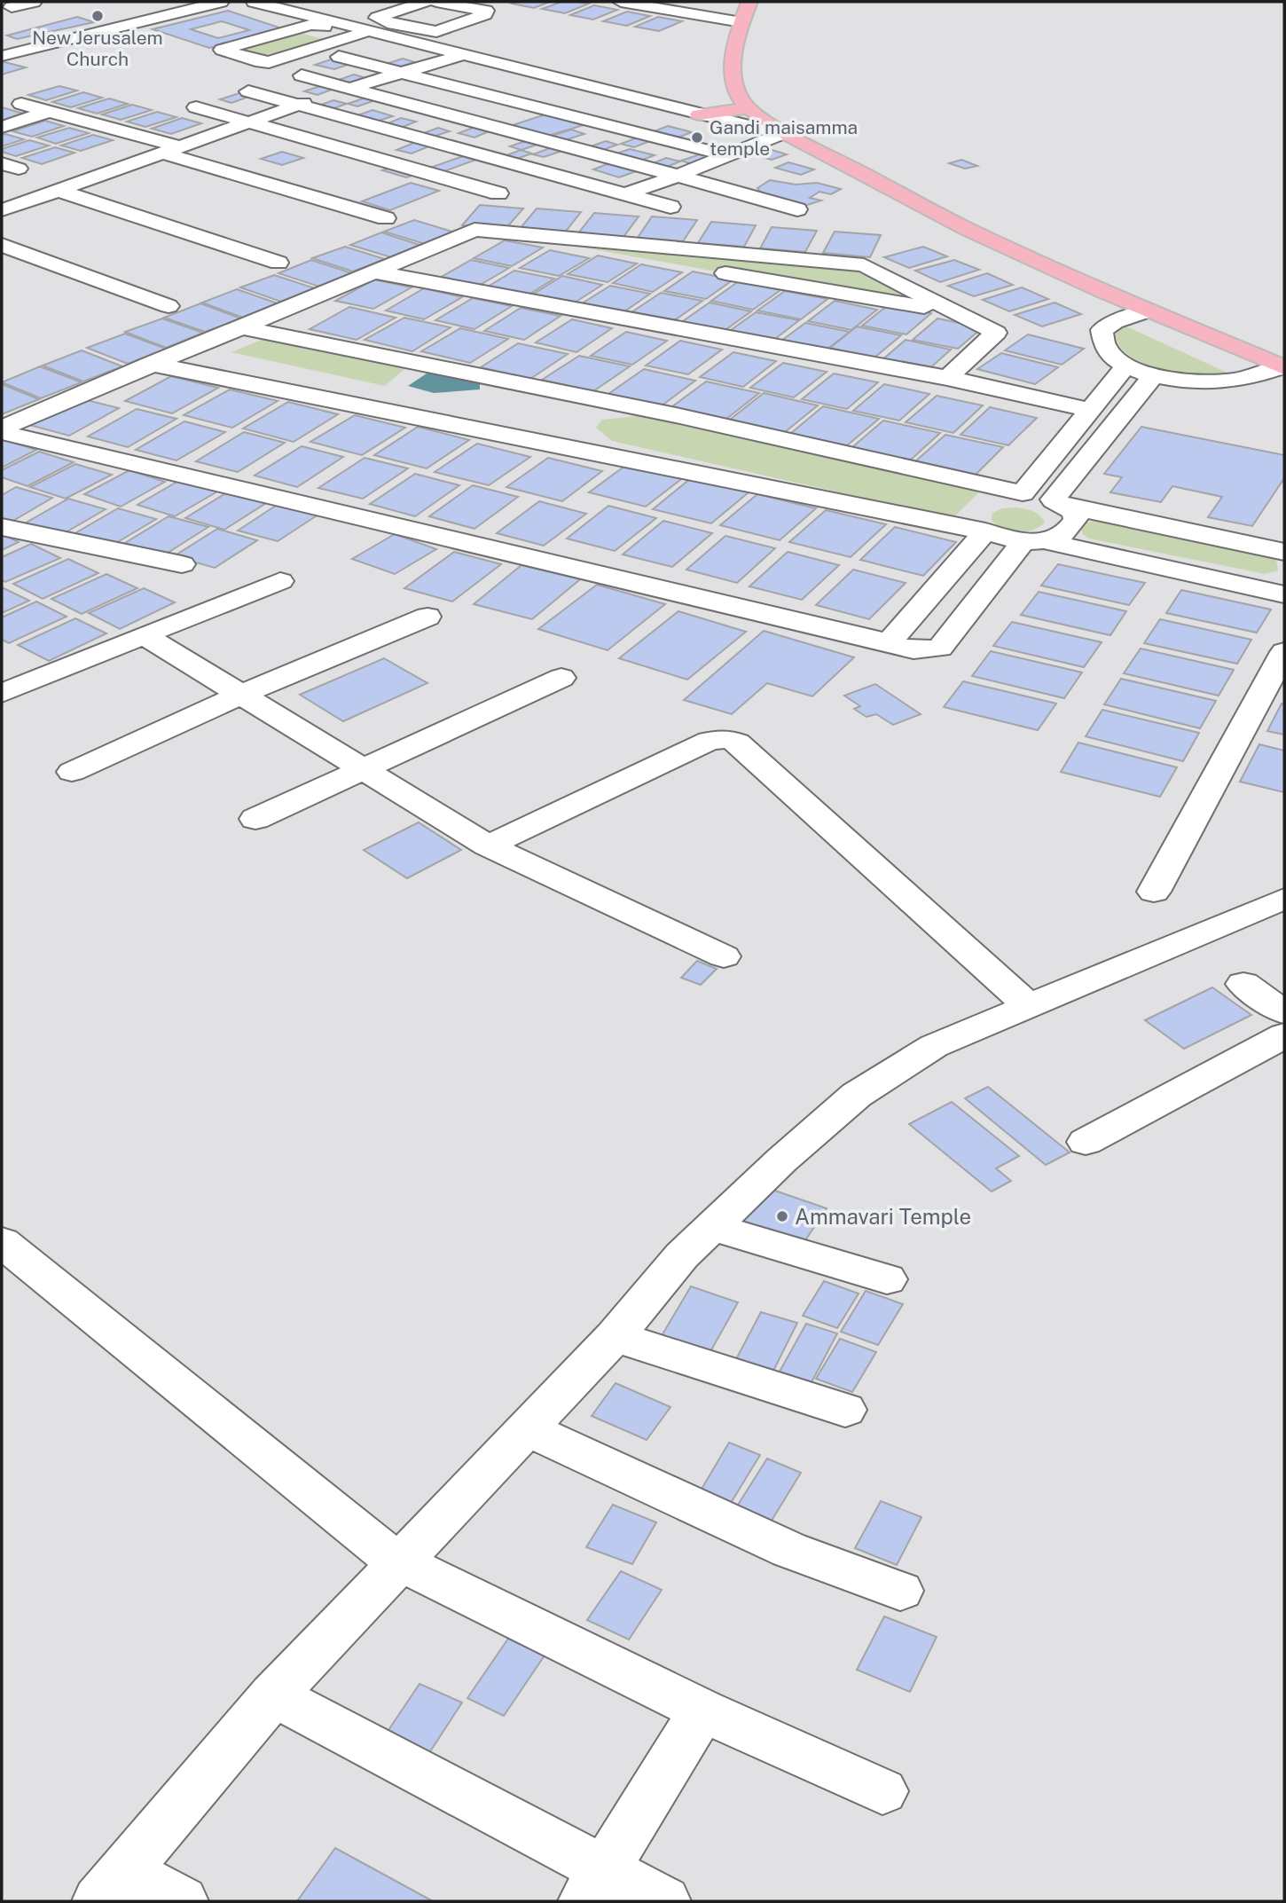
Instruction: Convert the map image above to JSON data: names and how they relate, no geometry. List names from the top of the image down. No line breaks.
{"places":["New Jerusalem Church","Gandi maisamma temple","Ammavari Temple"]}
